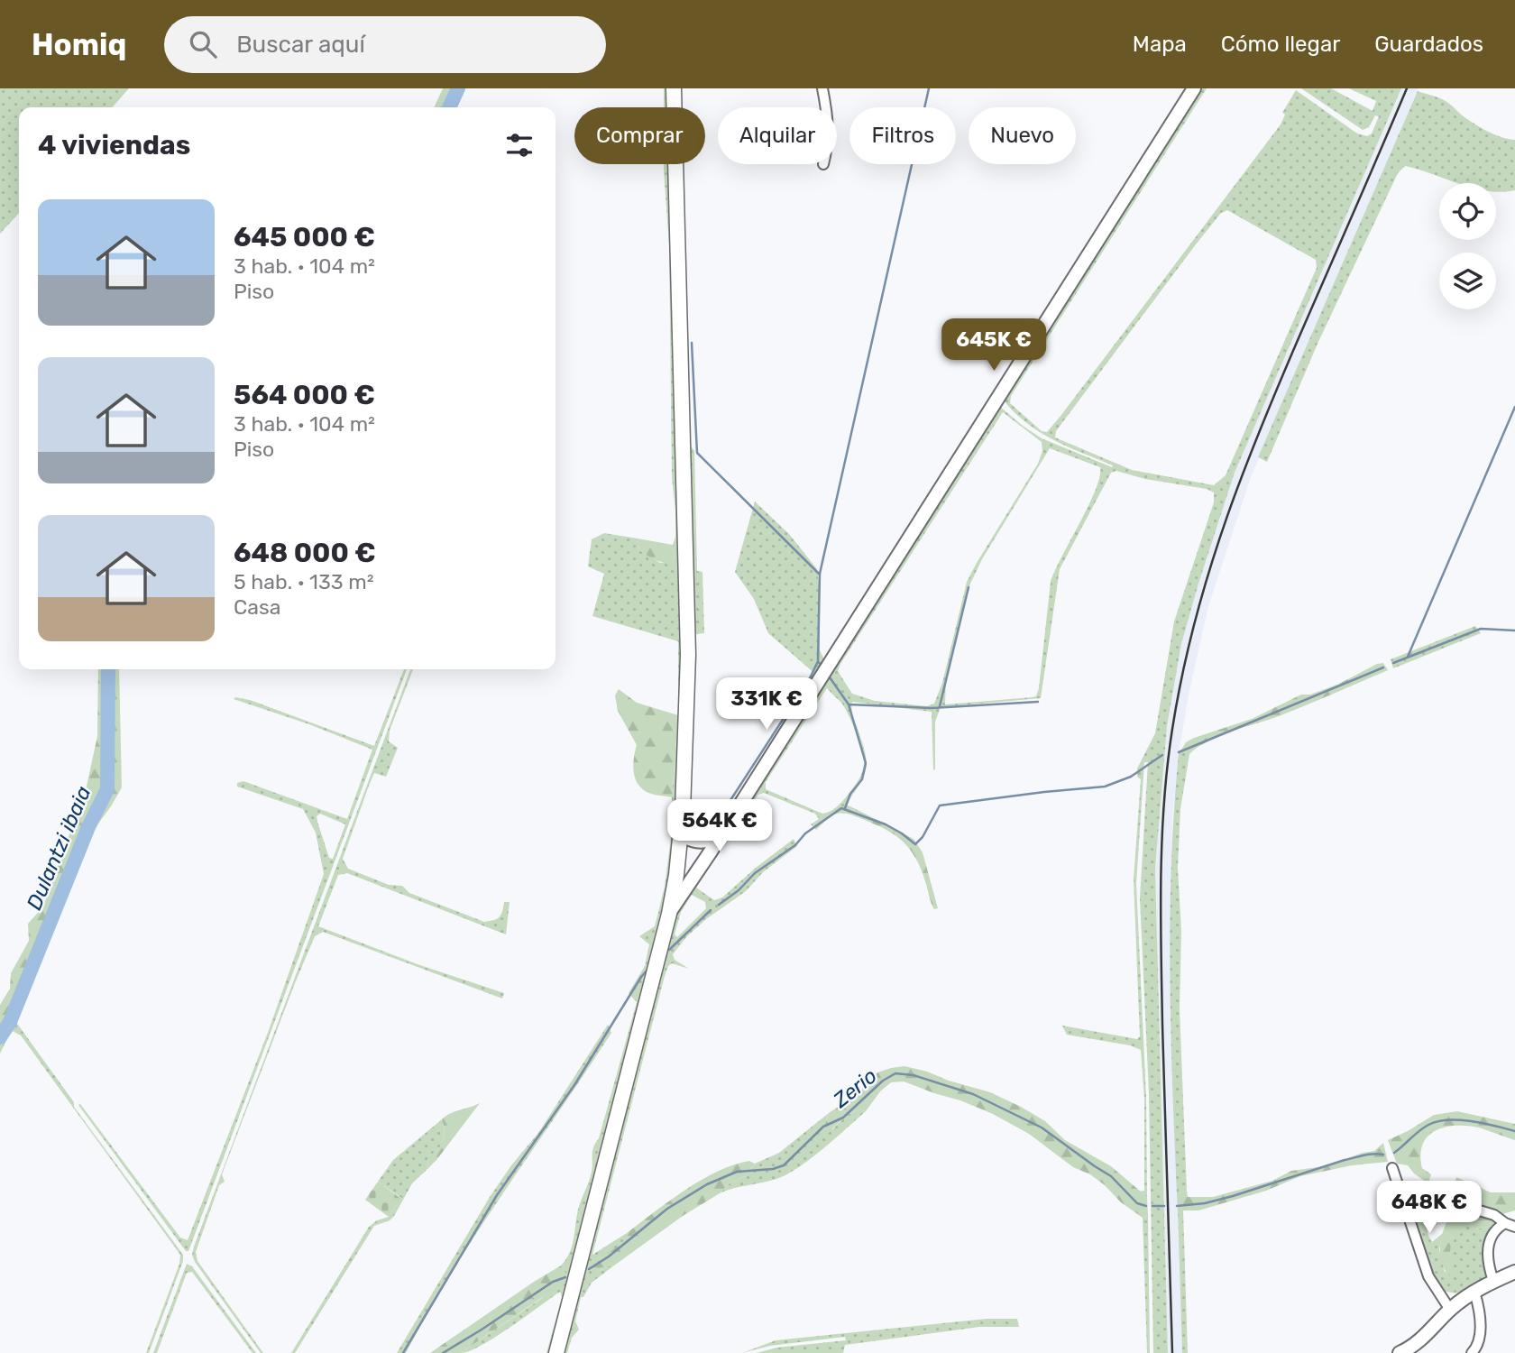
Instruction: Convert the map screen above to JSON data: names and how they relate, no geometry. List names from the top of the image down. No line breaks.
{"water":["Dulantzi ibaia","Zerio"],"page":{"header":"Homiq","search":"Buscar aquí","nav":["Mapa","Cómo llegar","Guardados"],"chip":["Comprar","Alquilar","Filtros","Nuevo"],"heading":"4 viviendas","list":[{"name":"645 000 €","note":"3 hab. · 104 m² · Piso"},{"name":"564 000 €","note":"3 hab. · 104 m² · Piso"},{"name":"648 000 €","note":"5 hab. · 133 m² · Casa"}],"price":["645K €","331K €","564K €","648K €"]}}
